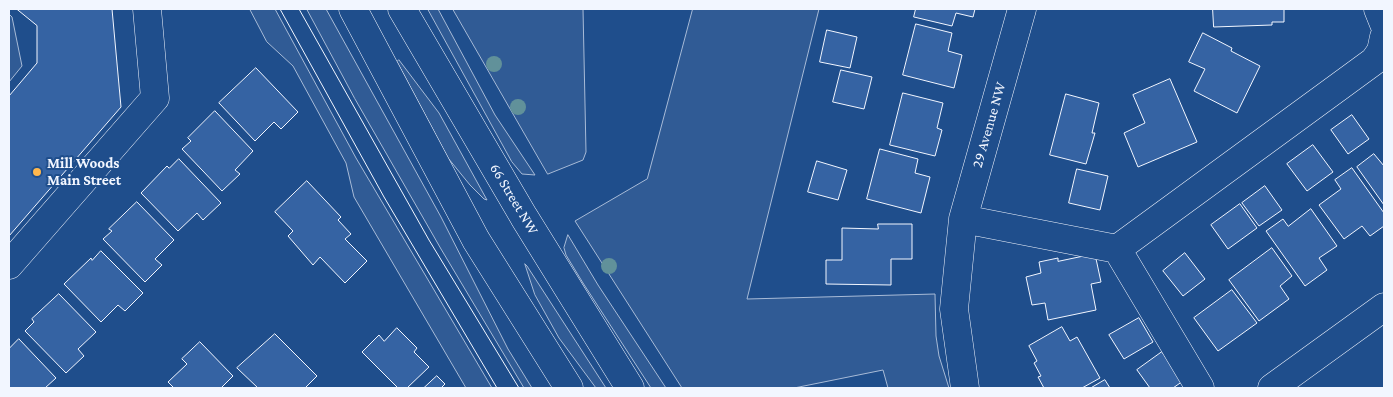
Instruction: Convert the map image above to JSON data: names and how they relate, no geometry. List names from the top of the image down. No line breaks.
{"streets":{"main road":["29 Avenue NW","66 Street NW"]},"places":["Mill Woods Main Street"]}
